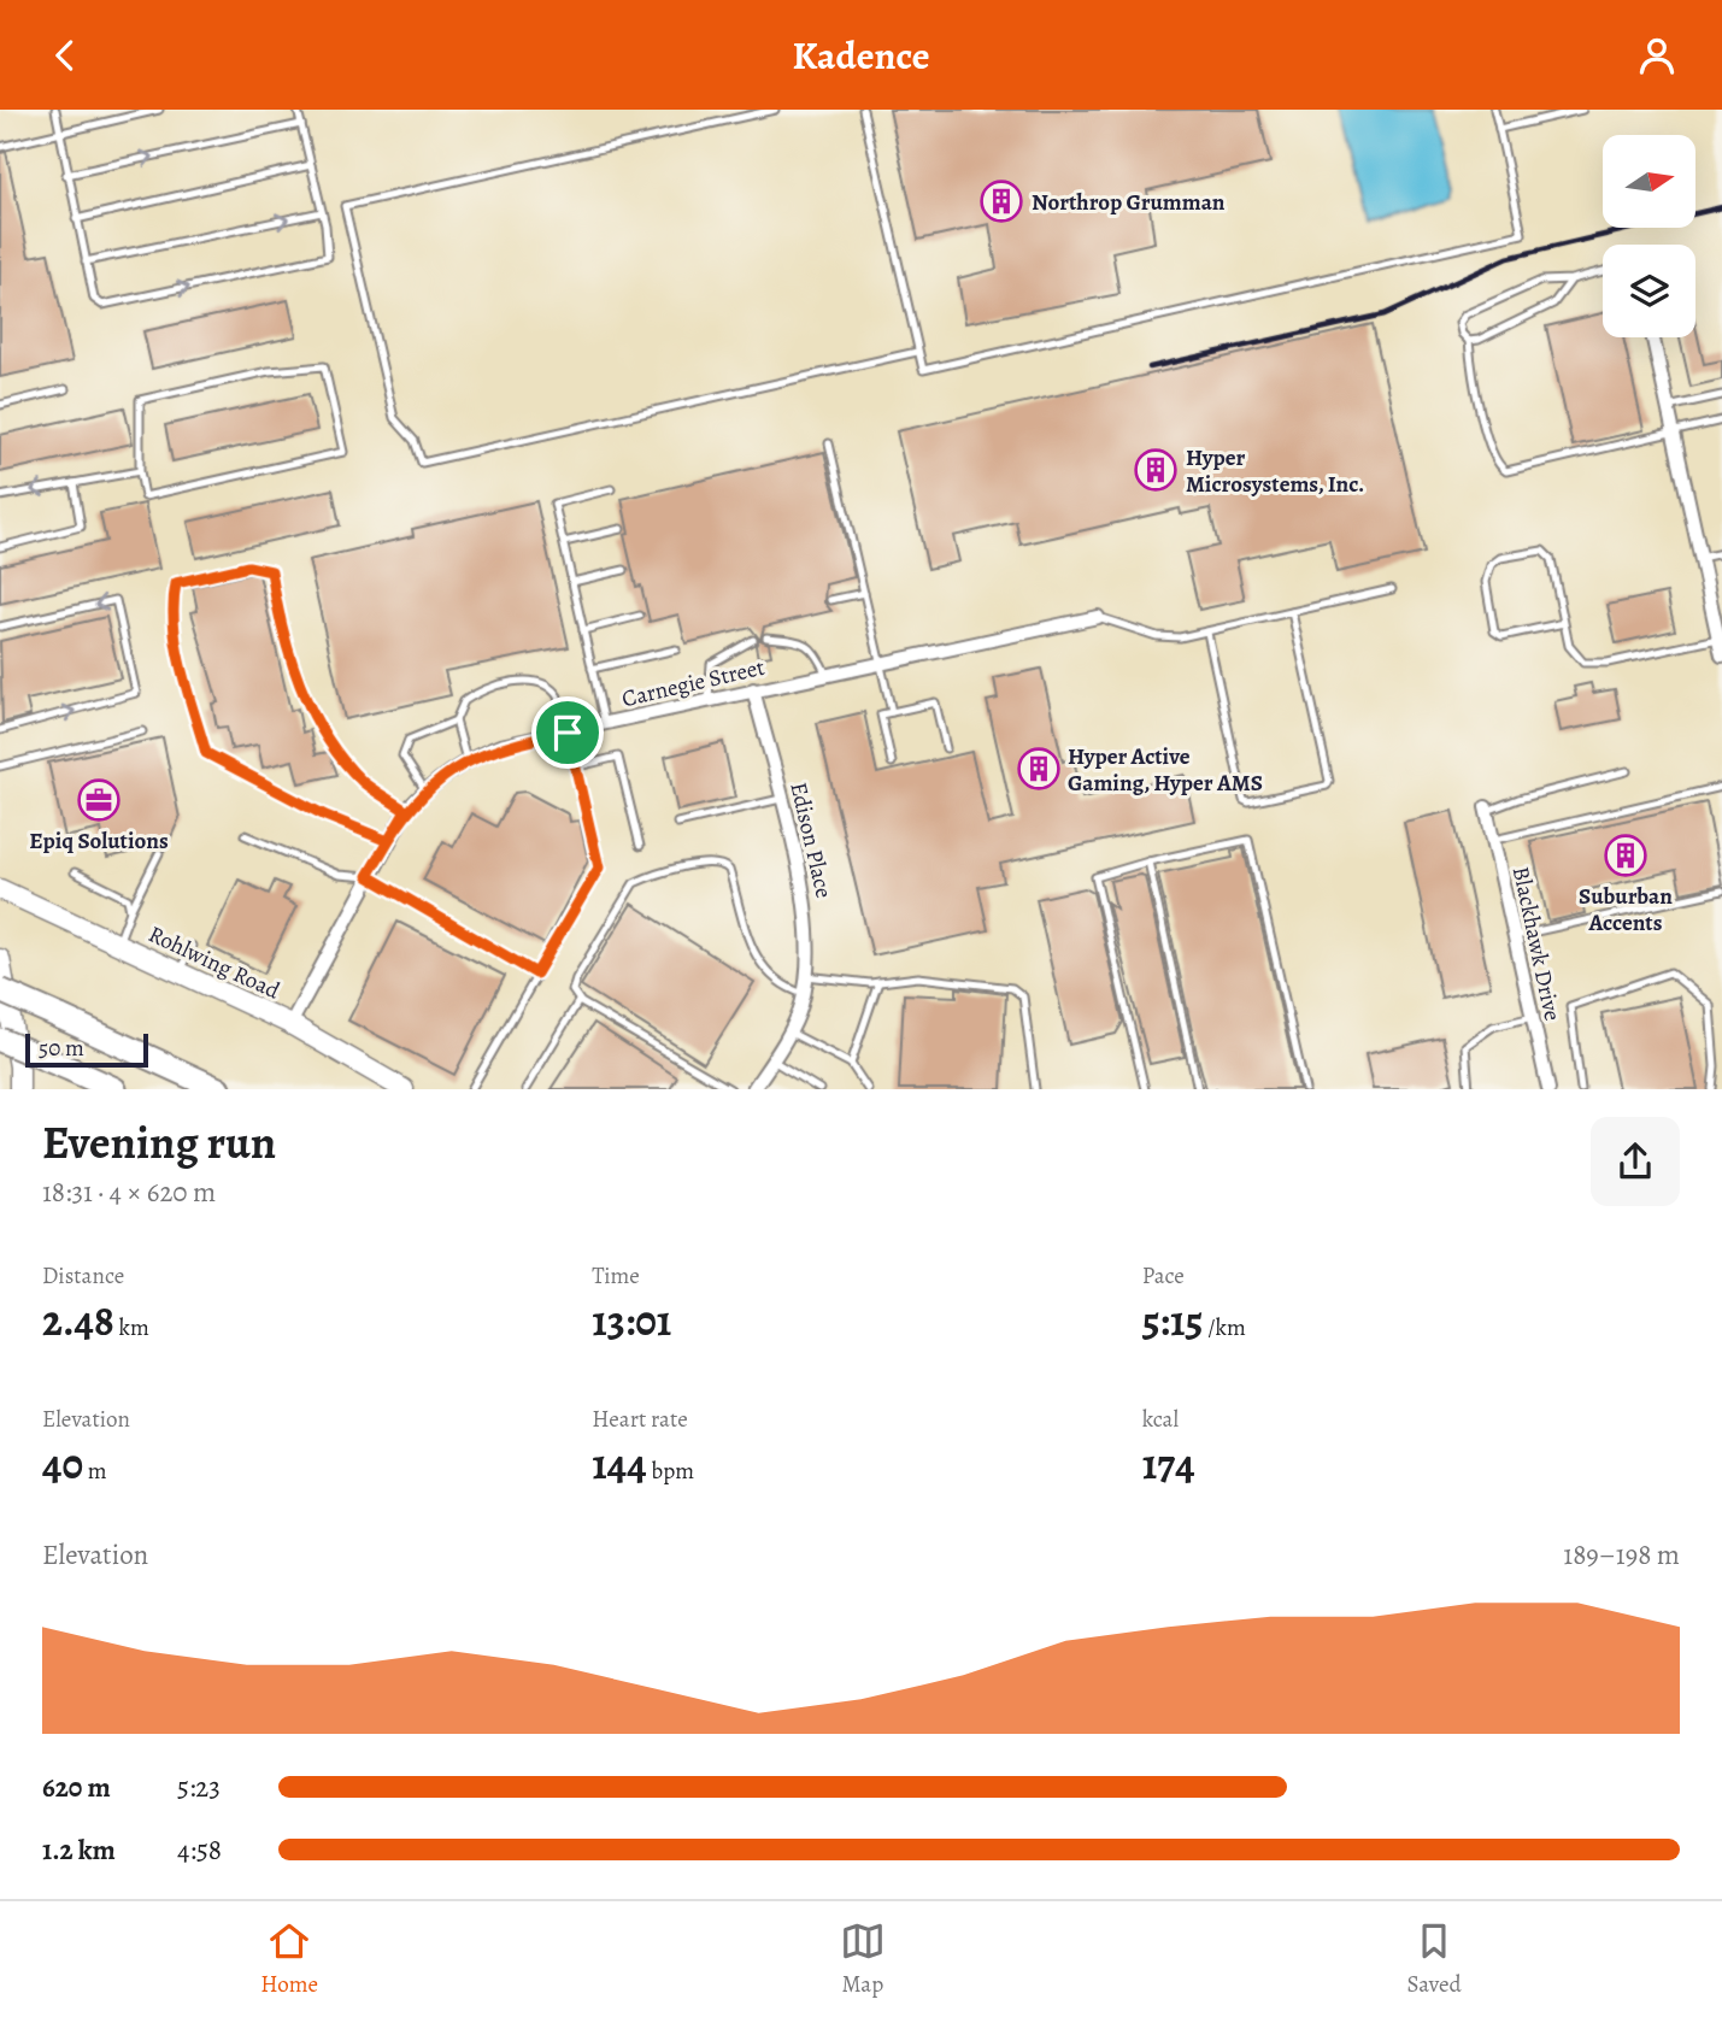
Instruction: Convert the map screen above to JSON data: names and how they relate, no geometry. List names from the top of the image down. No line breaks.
{"streets":{"main road":["Rohlwing Road"],"street":["Carnegie Street","Edison Place","Blackhawk Drive"]},"crossings":[["Carnegie Street","Edison Place"],["Carnegie Street","Rohlwing Road"]],"places":{"building":["Northrop Grumman","Hyper Microsystems, Inc.","Hyper Active Gaming, Hyper AMS","Suburban Accents"],"office":["Epiq Solutions"]},"scale_bar":"50 m","north":"right","page":{"header":"Kadence","scale":"50 m","heading":["Evening run","18:31 · 4 × 620 m"],"stats":[["Distance","2.48 km"],["Time","13:01"],["Pace","5:15 /km"],["Elevation","40 m"],["Heart rate","144 bpm"],["kcal","174"]],"chart":["Elevation","189–198 m"],"list":[{"name":"620 m","note":"5:23"},{"name":"1.2 km","note":"4:58"}],"tabs":["Home","Map","Saved"]}}
